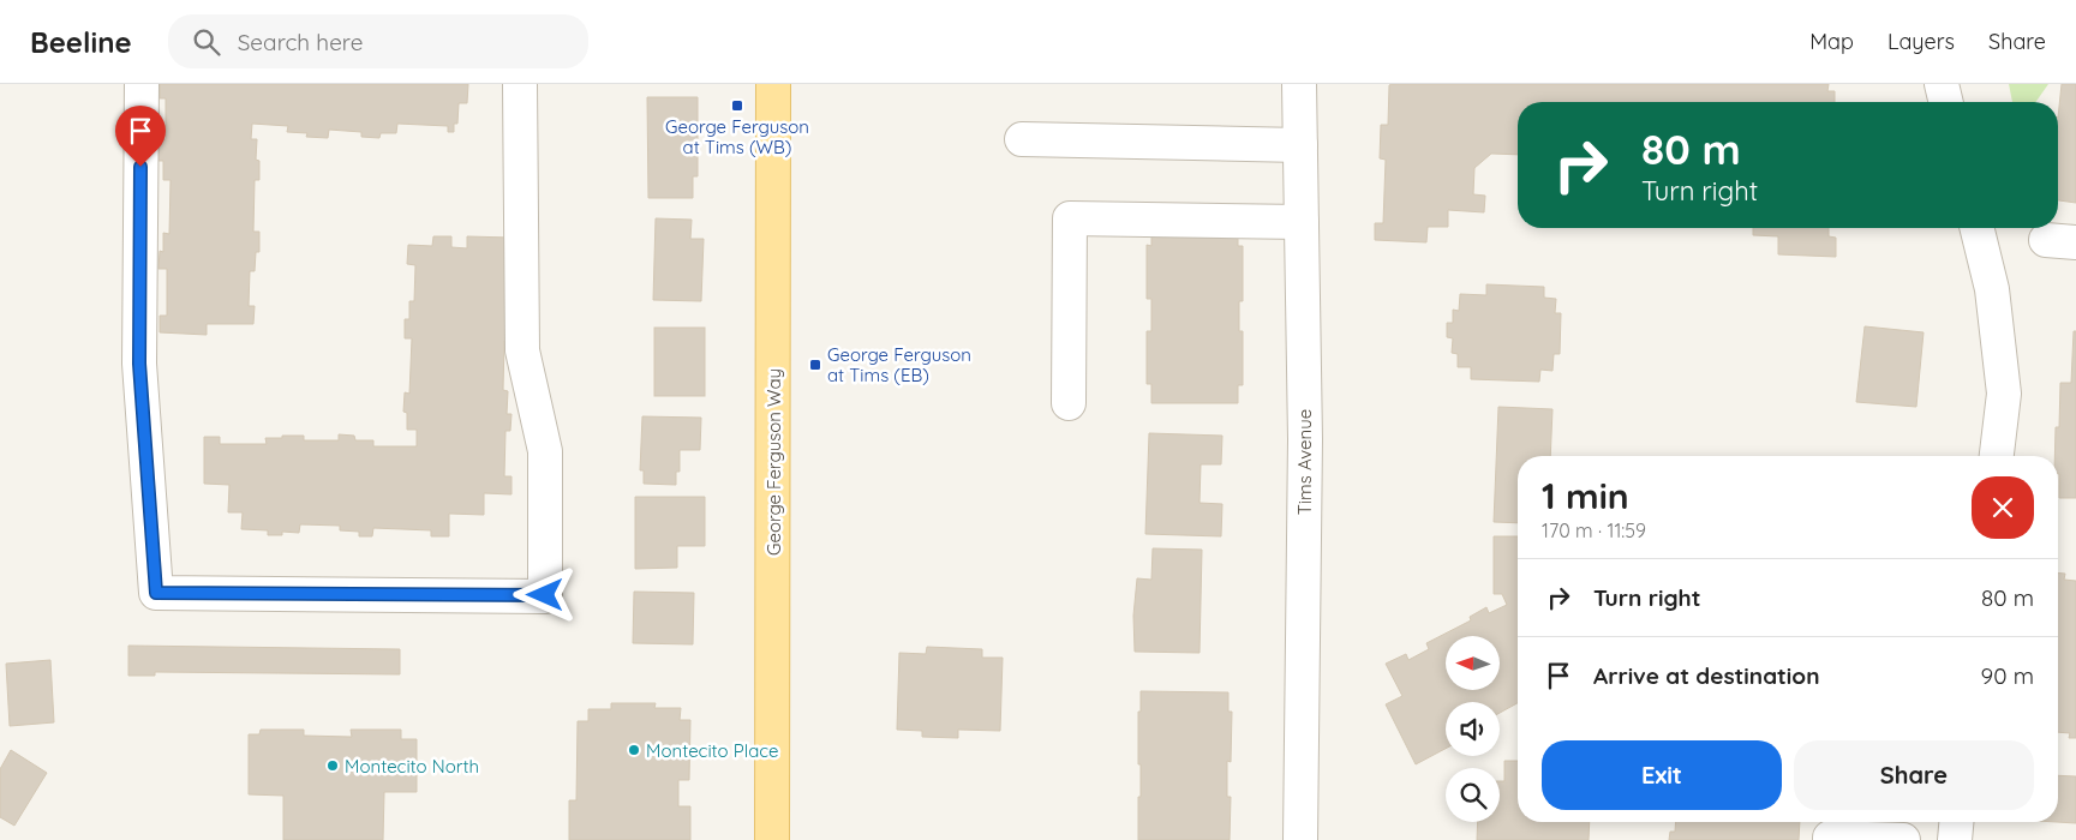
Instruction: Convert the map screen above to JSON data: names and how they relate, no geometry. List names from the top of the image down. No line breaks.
{"streets":{"main road":["George Ferguson Way"],"street":["Tims Avenue"]},"places":{"transit":["George Ferguson at Tims (WB)","George Ferguson at Tims (EB)"],"other":["Montecito Place","Montecito North"]},"north":"left","page":{"header":"Beeline","search":"Search here","nav":["Map","Layers","Share"],"turn":["80 m","Turn right"],"heading":["1 min","170 m · 11:59"],"list":[{"name":"Turn right","value":"80 m"},{"name":"Arrive at destination","value":"90 m"}],"buttons":["Exit","Share"]}}
